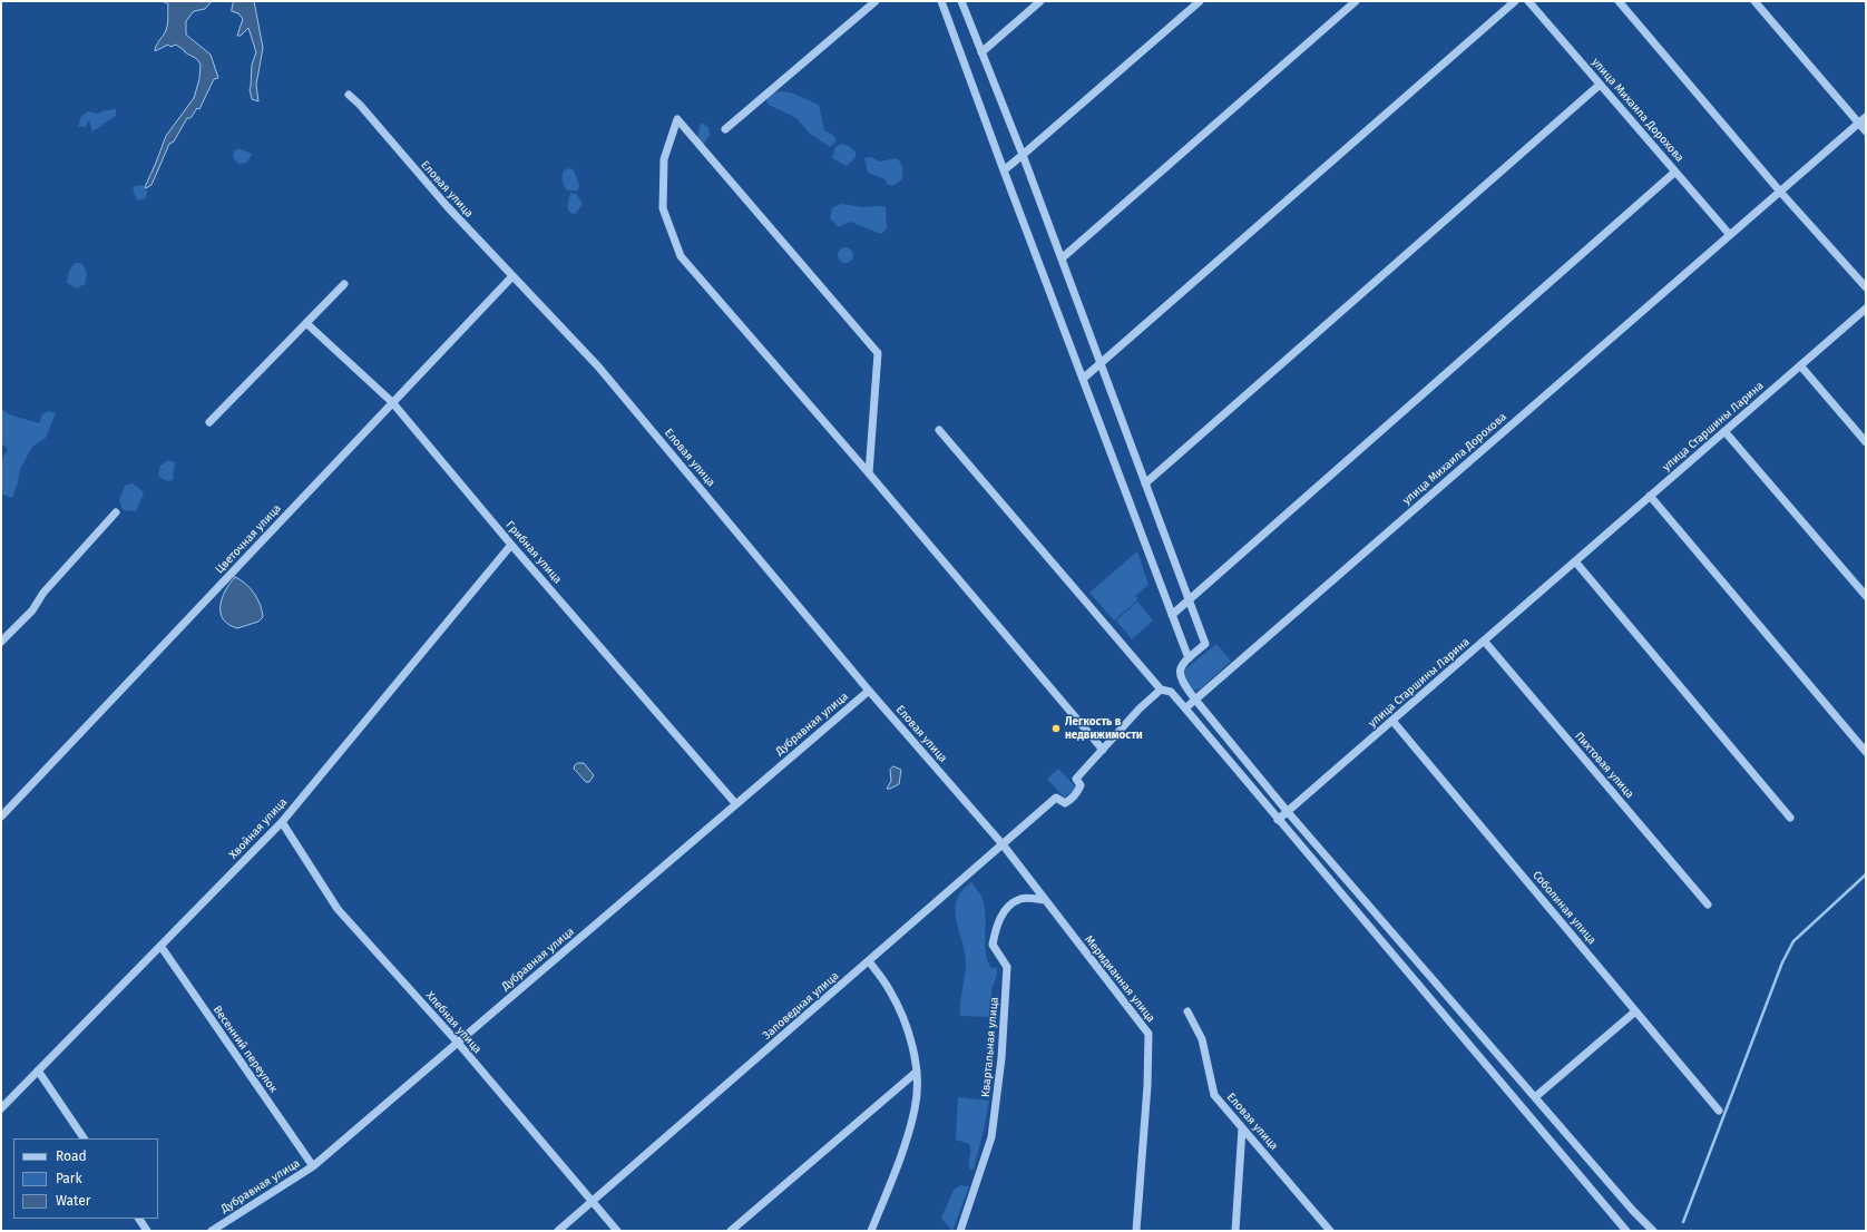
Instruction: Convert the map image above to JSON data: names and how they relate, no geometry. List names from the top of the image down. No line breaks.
{"streets":{"street":["улица Михаила Дорохова","Еловая улица","улица Старшины Ларина","Цветочная улица","Грибная улица","Дубравная улица","Пихтовая улица","Хвойная улица","Соболиная улица","Меридианная улица","Заповедная улица","Хлебная улица","Квартальная улица","Весенний переулок"]},"crossings":[["Еловая улица","Цветочная улица"],["Еловая улица","Дубравная улица"],["Еловая улица","Меридианная улица"],["Еловая улица","Заповедная улица"],["улица Старшины Ларина","Пихтовая улица"],["улица Старшины Ларина","Соболиная улица"],["Цветочная улица","Грибная улица"],["Грибная улица","Дубравная улица"],["Грибная улица","Хвойная улица"],["Дубравная улица","Хлебная улица"],["Дубравная улица","Весенний переулок"],["Хвойная улица","Хлебная улица"],["Хвойная улица","Весенний переулок"],["Меридианная улица","Заповедная улица"],["Меридианная улица","Квартальная улица"],["Заповедная улица","Хлебная улица"]],"places":["Легкость в недвижимости"],"legend":["Road","Park","Water"]}
